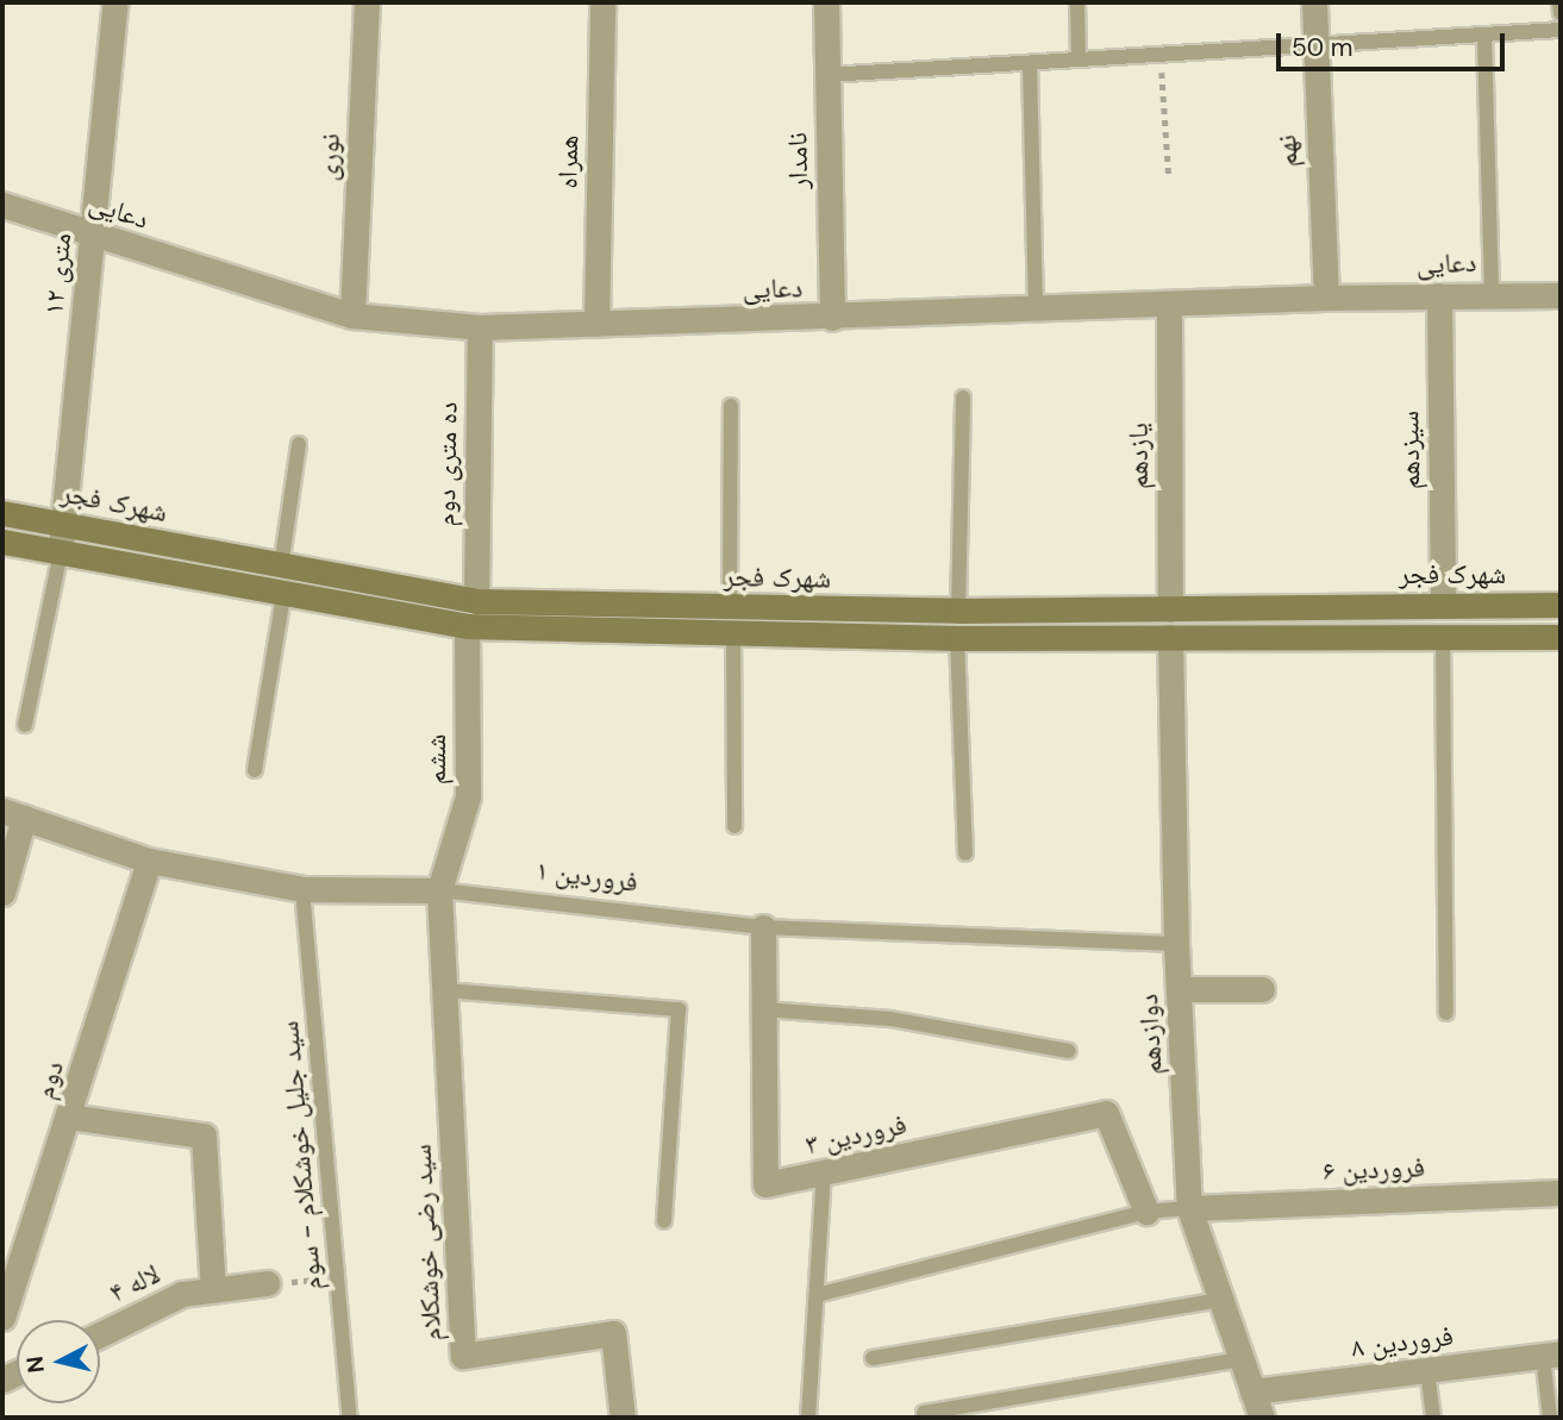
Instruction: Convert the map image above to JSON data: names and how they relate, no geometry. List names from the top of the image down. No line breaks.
{"streets":{"street":["نهم","نوری","نامدار","همراه","دعایی","۱۲ متری","سیزدهم","یازدهم","ده متری دوم","شهرک فجر","ششم","فروردین ۱","دوازدهم","دوم","فروردین ۳","فروردین ۶","سید رضی خوشکلام","لاله ۴","فروردین ۸"],"lane":["سید جلیل خوشکلام - سوم"]},"crossings":[["نهم","دعایی"],["نوری","دعایی"],["نامدار","دعایی"],["همراه","دعایی"],["دعایی","۱۲ متری"],["دعایی","سیزدهم"],["دعایی","یازدهم"],["دعایی","ده متری دوم"],["۱۲ متری","شهرک فجر"],["سیزدهم","شهرک فجر"],["یازدهم","شهرک فجر"],["ده متری دوم","شهرک فجر"],["شهرک فجر","ششم"],["شهرک فجر","دوازدهم"],["ششم","فروردین ۱"],["ششم","سید رضی خوشکلام"],["فروردین ۱","دوازدهم"],["فروردین ۱","دوم"],["فروردین ۱","فروردین ۳"],["فروردین ۱","سید جلیل خوشکلام - سوم"],["فروردین ۱","سید رضی خوشکلام"],["دوازدهم","فروردین ۶"],["دوازدهم","فروردین ۸"]],"scale_bar":"50 m","north":"left"}
